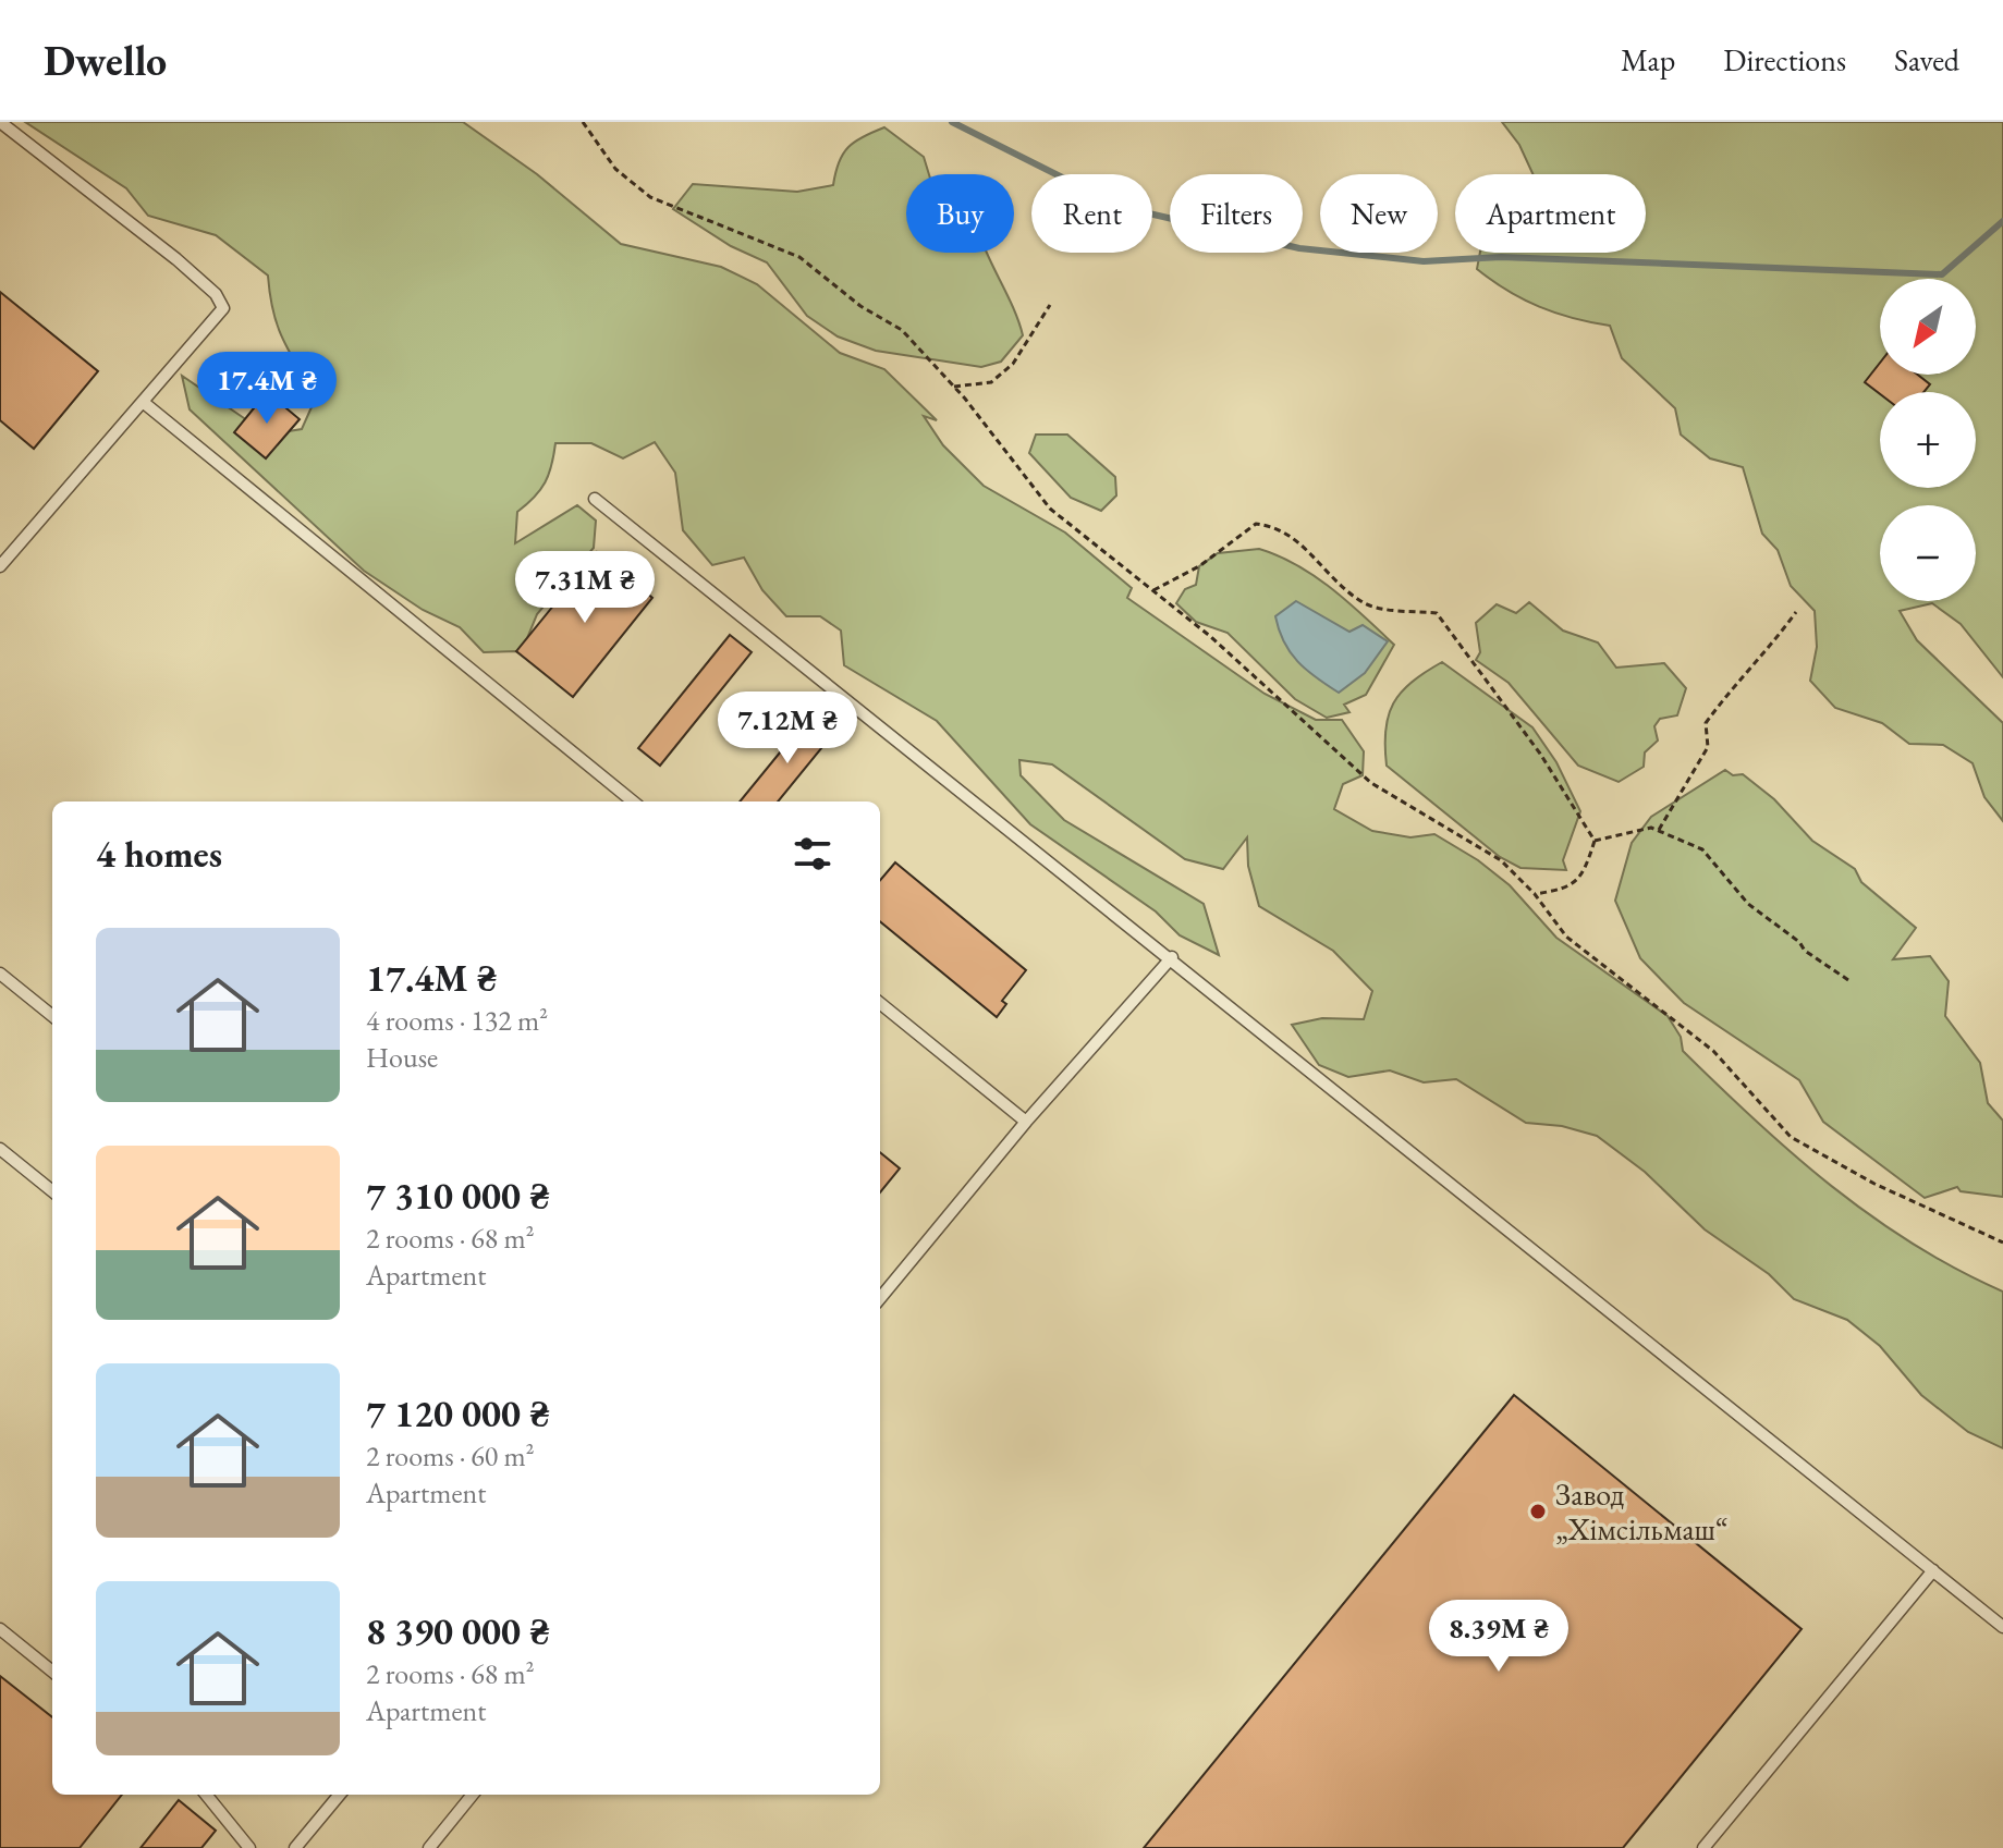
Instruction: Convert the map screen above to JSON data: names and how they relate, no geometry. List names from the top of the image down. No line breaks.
{"places":["Завод „Хімсільмаш“"],"north":"bottom left","page":{"header":"Dwello","nav":["Map","Directions","Saved"],"chip":["Buy","Rent","Filters","New","Apartment"],"map_buttons":["+","−"],"price":["17.4M ₴","7.31M ₴","7.12M ₴","8.39M ₴"],"heading":"4 homes","list":[{"name":"17.4M ₴","note":"4 rooms · 132 m² · House"},{"name":"7 310 000 ₴","note":"2 rooms · 68 m² · Apartment"},{"name":"7 120 000 ₴","note":"2 rooms · 60 m² · Apartment"},{"name":"8 390 000 ₴","note":"2 rooms · 68 m² · Apartment"}]}}
